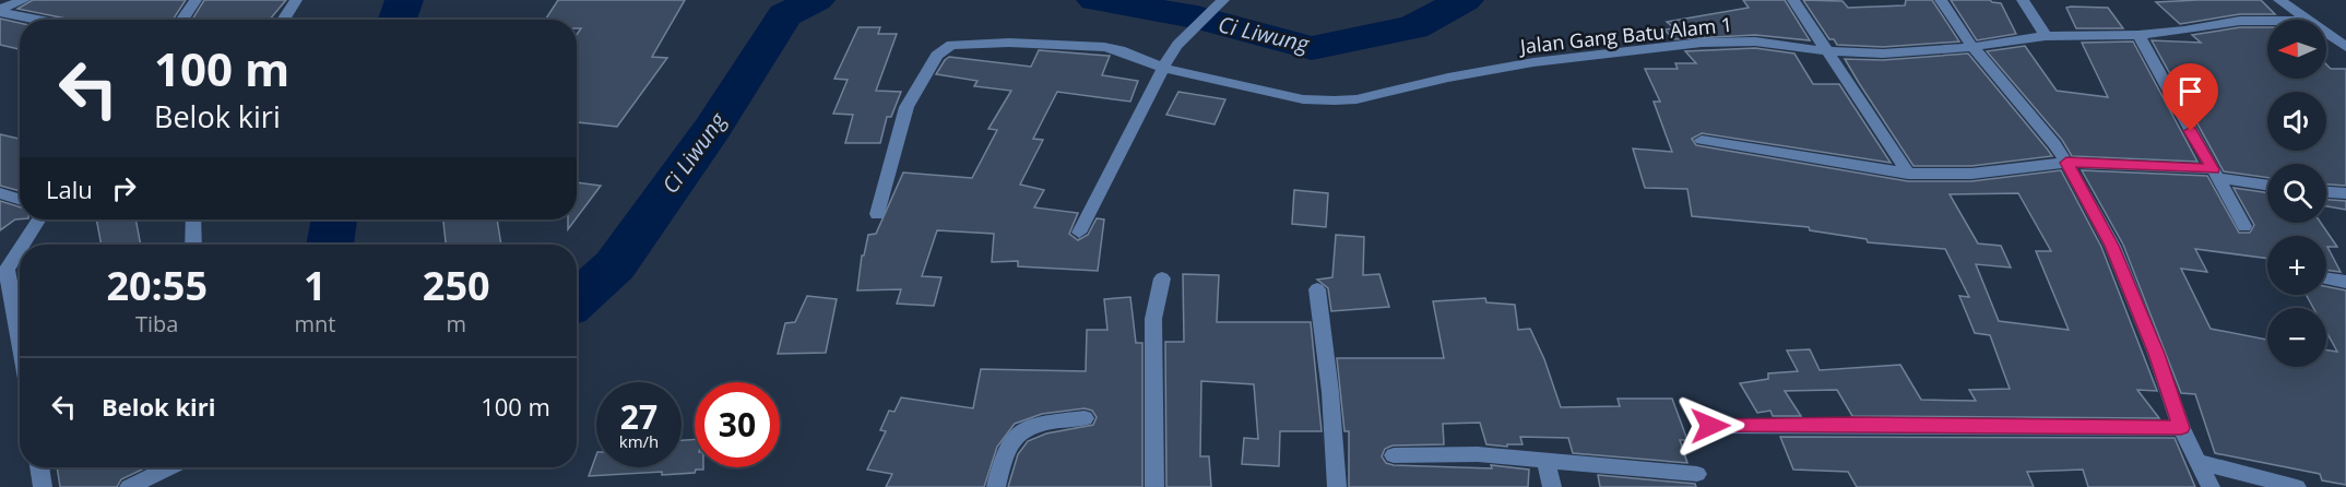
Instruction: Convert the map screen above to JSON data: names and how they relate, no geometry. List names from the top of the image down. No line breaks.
{"streets":{"street":["Jalan Gang Batu Alam 1"]},"water":["Ci Liwung"],"north":"left","page":{"map_buttons":["+","−"],"turn":["100 m","Belok kiri"],"then":"Lalu","eta":["20:55","Tiba","1","mnt","250","m"],"list":[{"name":"Belok kiri","value":"100 m"}],"speed":"27 km/h","limit":"30"}}
